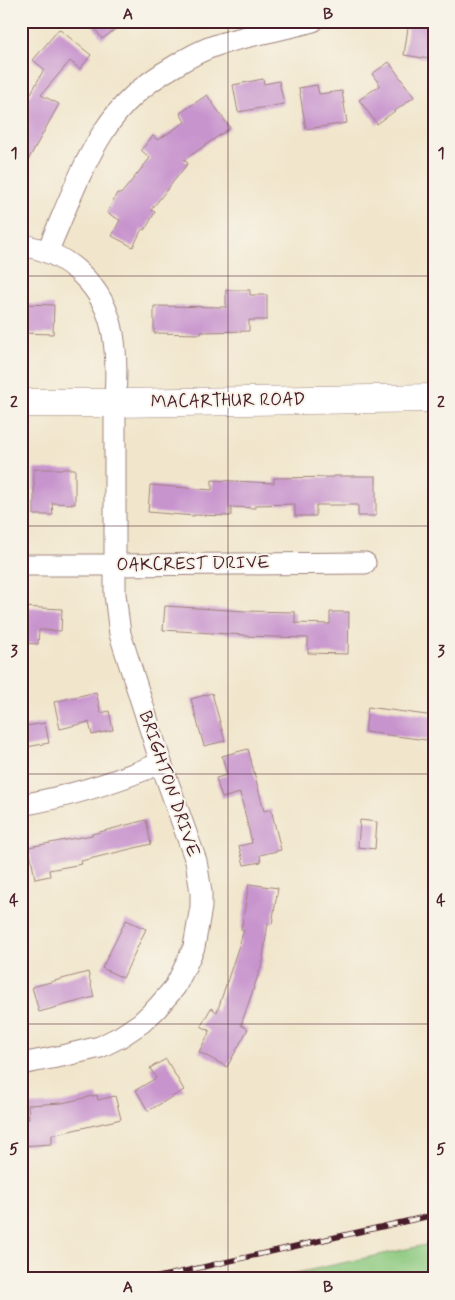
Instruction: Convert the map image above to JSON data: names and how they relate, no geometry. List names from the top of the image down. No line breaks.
{"streets":{"street":["MACARTHUR ROAD","OAKCREST DRIVE","BRIGHTON DRIVE"]},"crossings":[["MACARTHUR ROAD","BRIGHTON DRIVE"],["OAKCREST DRIVE","BRIGHTON DRIVE"]],"grid":{"columns":["A","B"],"rows":["1","2","3","4","5"]}}
